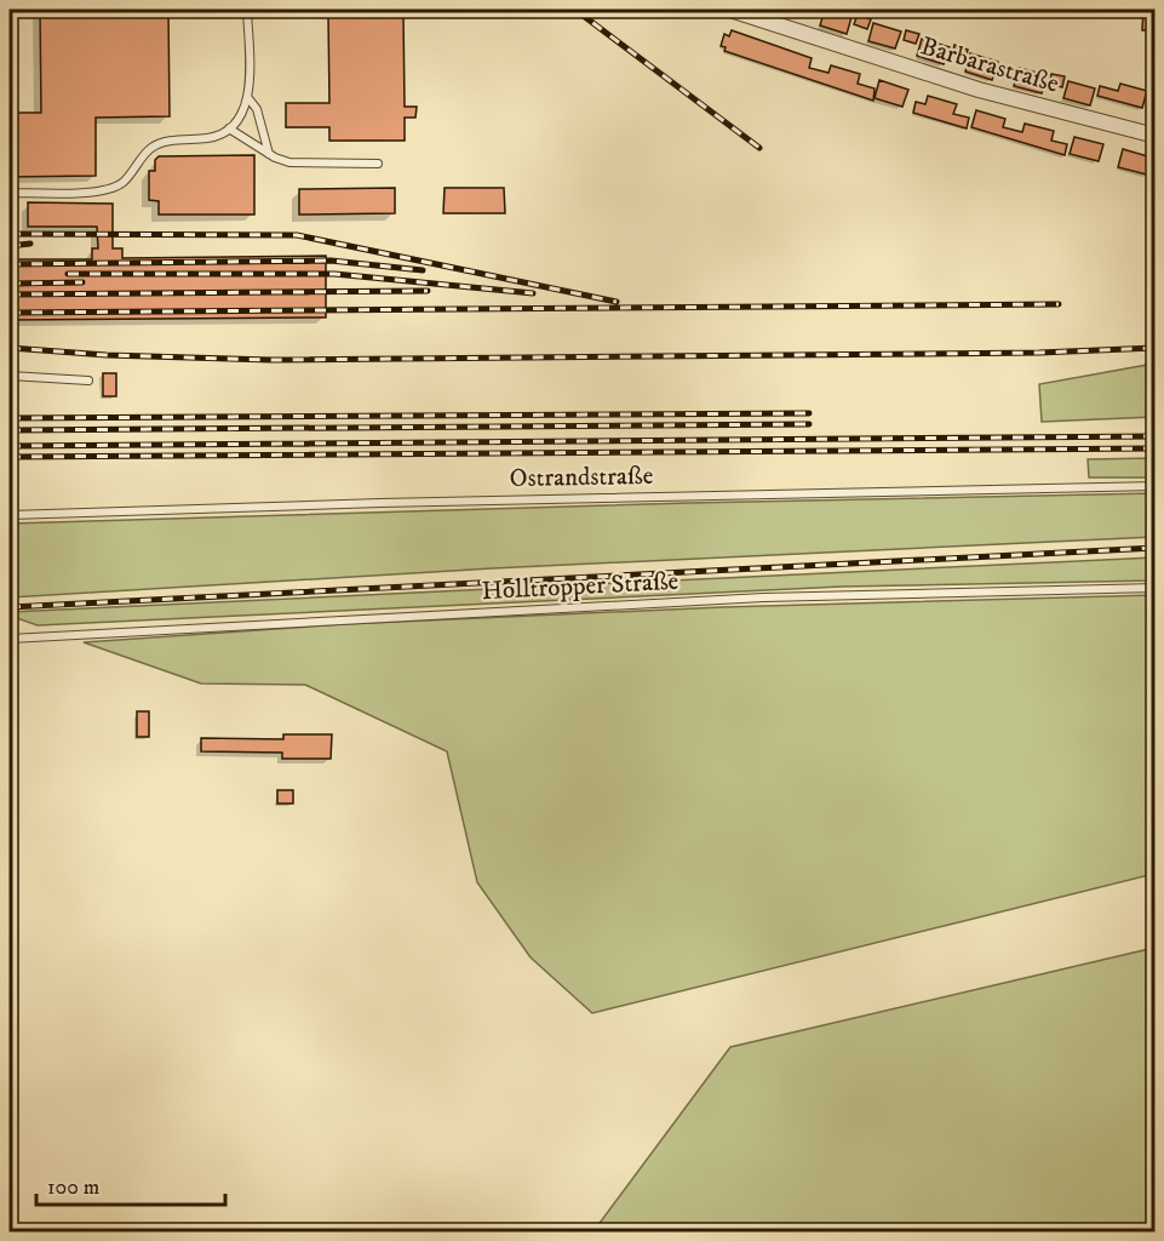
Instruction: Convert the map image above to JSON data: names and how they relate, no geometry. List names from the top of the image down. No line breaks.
{"streets":{"street":["Barbarastraße"],"lane":["Ostrandstraße","Holltropper Straße"]},"scale_bar":"100 m"}
